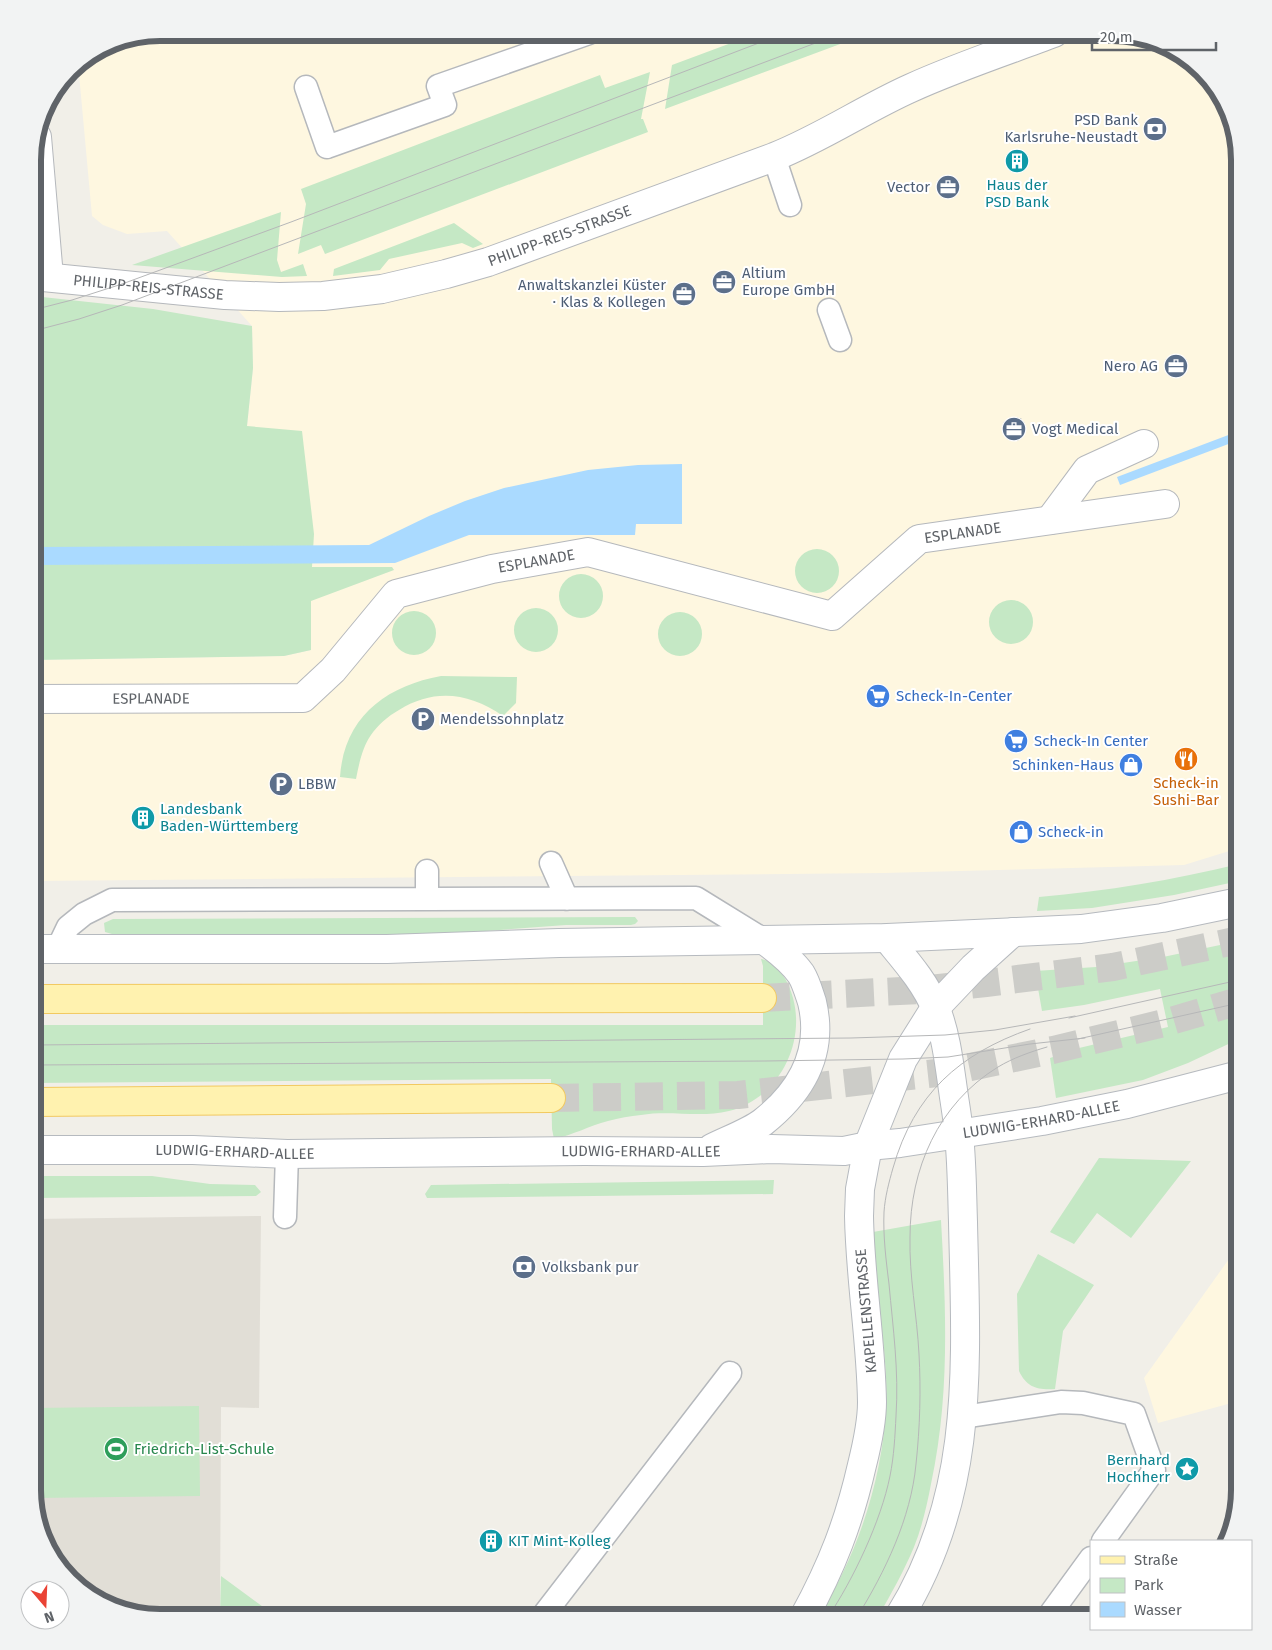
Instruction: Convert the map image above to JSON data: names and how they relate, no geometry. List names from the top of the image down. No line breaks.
{"streets":{"main road":["PHILIPP-REIS-STRASSE","ESPLANADE","LUDWIG-ERHARD-ALLEE","KAPELLENSTRASSE"]},"crossings":[["LUDWIG-ERHARD-ALLEE","KAPELLENSTRASSE"]],"places":{"bank":["PSD Bank Karlsruhe-Neustadt","Volksbank pur"],"building":["Haus der PSD Bank","Landesbank Baden-Württemberg","KIT Mint-Kolleg"],"office":["Vector","Altium Europe GmbH","Anwaltskanzlei Küster · Klas & Kollegen","Nero AG","Vogt Medical"],"supermarket":["Scheck-In-Center","Scheck-In Center"],"parking":["Mendelssohnplatz","LBBW"],"restaurant":["Scheck-in Sushi-Bar"],"shop":["Schinken-Haus","Scheck-in"],"sports":["Friedrich-List-Schule"],"place":["Bernhard Hochherr"]},"legend":["Straße","Park","Wasser"],"scale_bar":"20 m","north":"bottom"}
